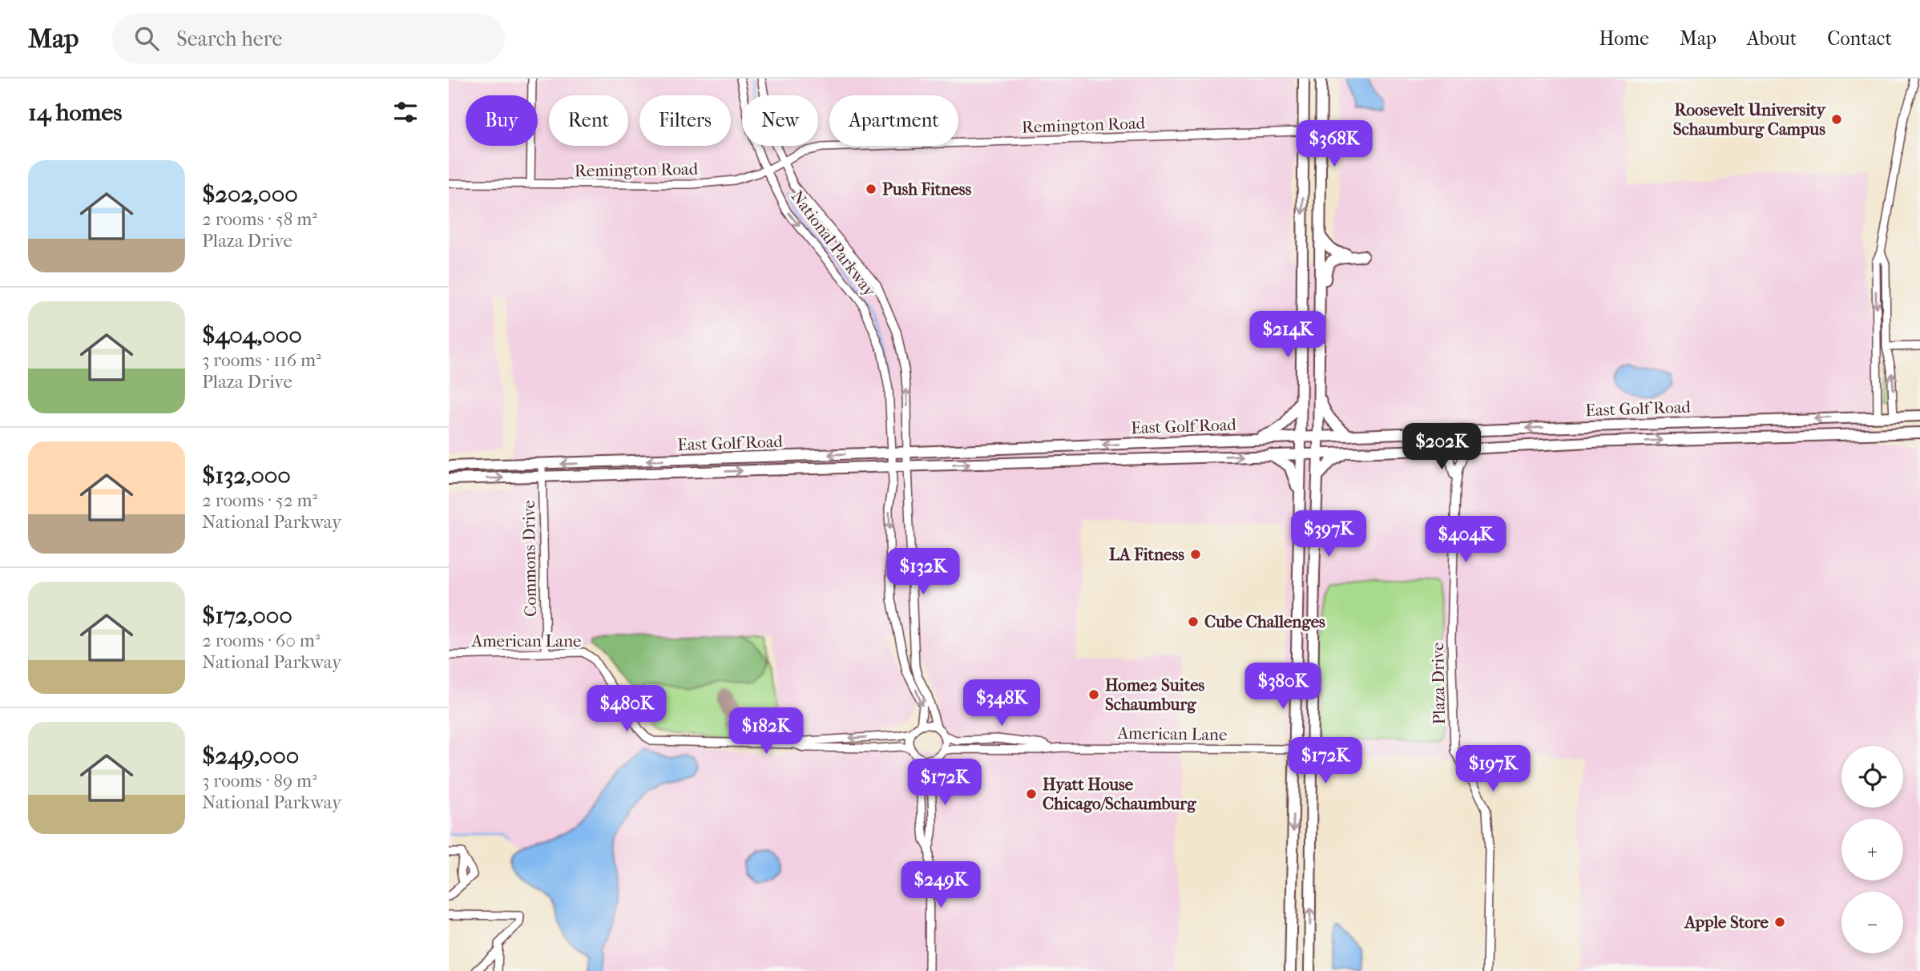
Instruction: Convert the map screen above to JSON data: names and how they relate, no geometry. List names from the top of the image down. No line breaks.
{"streets":{"main road":["East Golf Road"],"street":["Remington Road","National Parkway","Commons Drive","American Lane","Plaza Drive"]},"crossings":[["Remington Road","National Parkway"],["National Parkway","East Golf Road"],["National Parkway","American Lane"],["East Golf Road","Commons Drive"],["East Golf Road","Plaza Drive"],["Commons Drive","American Lane"]],"places":["Roosevelt University Schaumburg Campus","Push Fitness","LA Fitness","Cube Challenges","Home2 Suites Schaumburg","Hyatt House Chicago/Schaumburg","Apple Store"],"page":{"header":"Map","search":"Search here","nav":["Home","Map","About","Contact"],"heading":"14 homes","chip":["Buy","Rent","Filters","New","Apartment"],"price":["$368K","$214K","$202K","$397K","$404K","$132K","$380K","$348K","$480K","$182K","$172K","$197K","$172K","$249K"],"list":[{"name":"$202,000","note":"2 rooms · 58 m² · Plaza Drive"},{"name":"$404,000","note":"3 rooms · 116 m² · Plaza Drive"},{"name":"$132,000","note":"2 rooms · 52 m² · National Parkway"},{"name":"$172,000","note":"2 rooms · 60 m² · National Parkway"},{"name":"$249,000","note":"3 rooms · 89 m² · National Parkway"}],"map_buttons":["+","−"]}}
